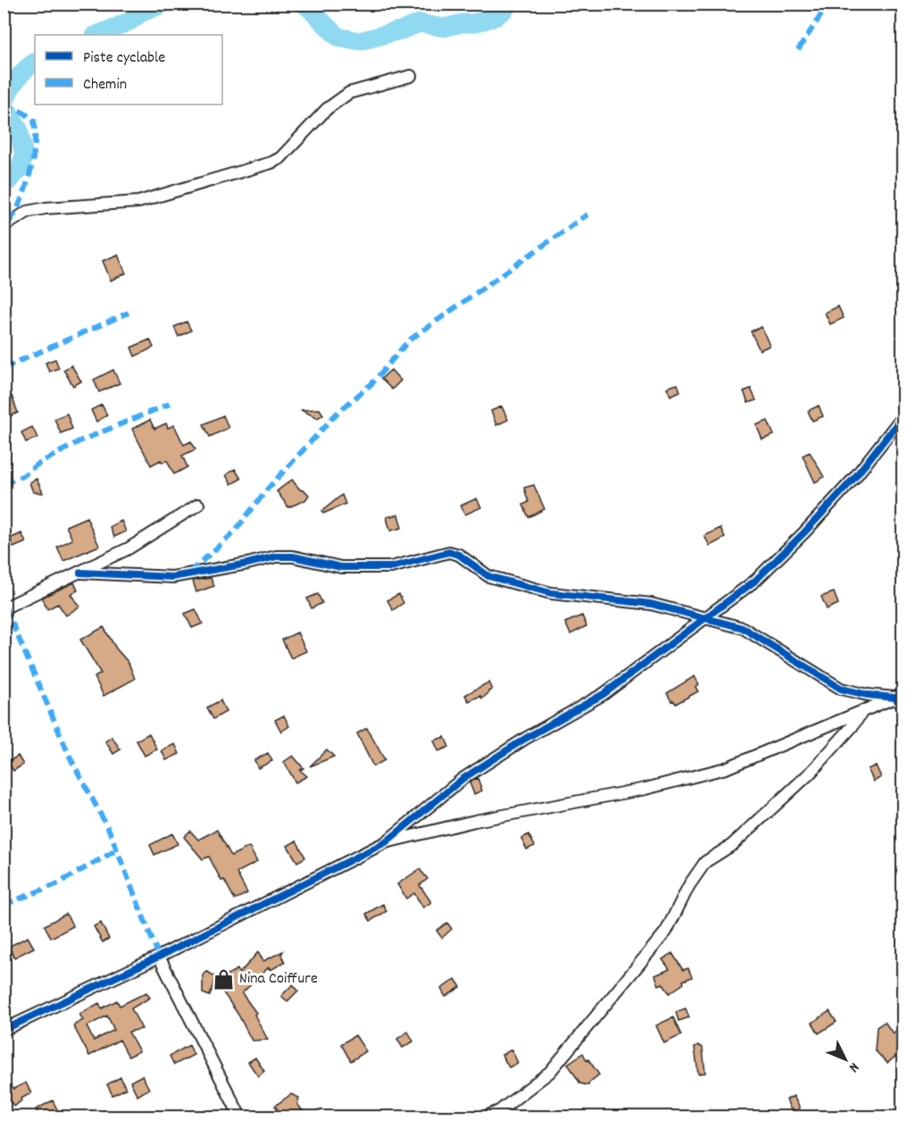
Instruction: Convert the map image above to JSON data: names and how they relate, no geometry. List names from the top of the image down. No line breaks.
{"places":{"shop":["Nina Coiffure"]},"legend":["Piste cyclable","Chemin"],"north":"bottom right"}
